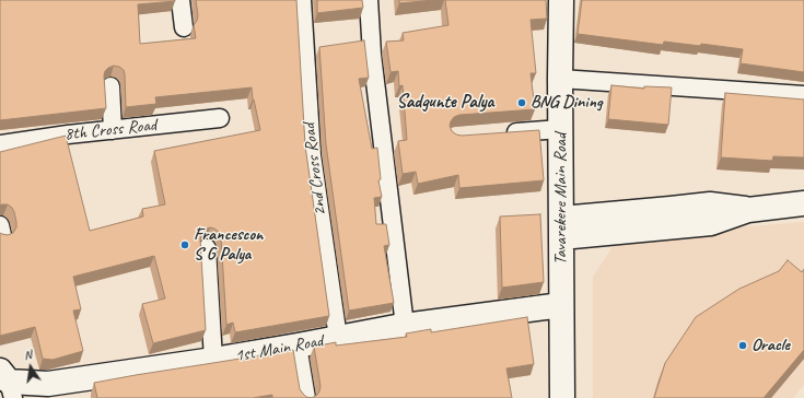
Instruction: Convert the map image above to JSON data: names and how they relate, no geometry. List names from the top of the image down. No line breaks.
{"streets":{"main road":["Tavarekere Main Road","1st Main Road"],"street":["8th Cross Road","2nd Cross Road"]},"crossings":[["2nd Cross Road","1st Main Road"],["Tavarekere Main Road","1st Main Road"]],"districts":["Sadgunte Palya"],"places":["BNG Dining","Francescon S G Palya","Oracle"],"north":"top"}
